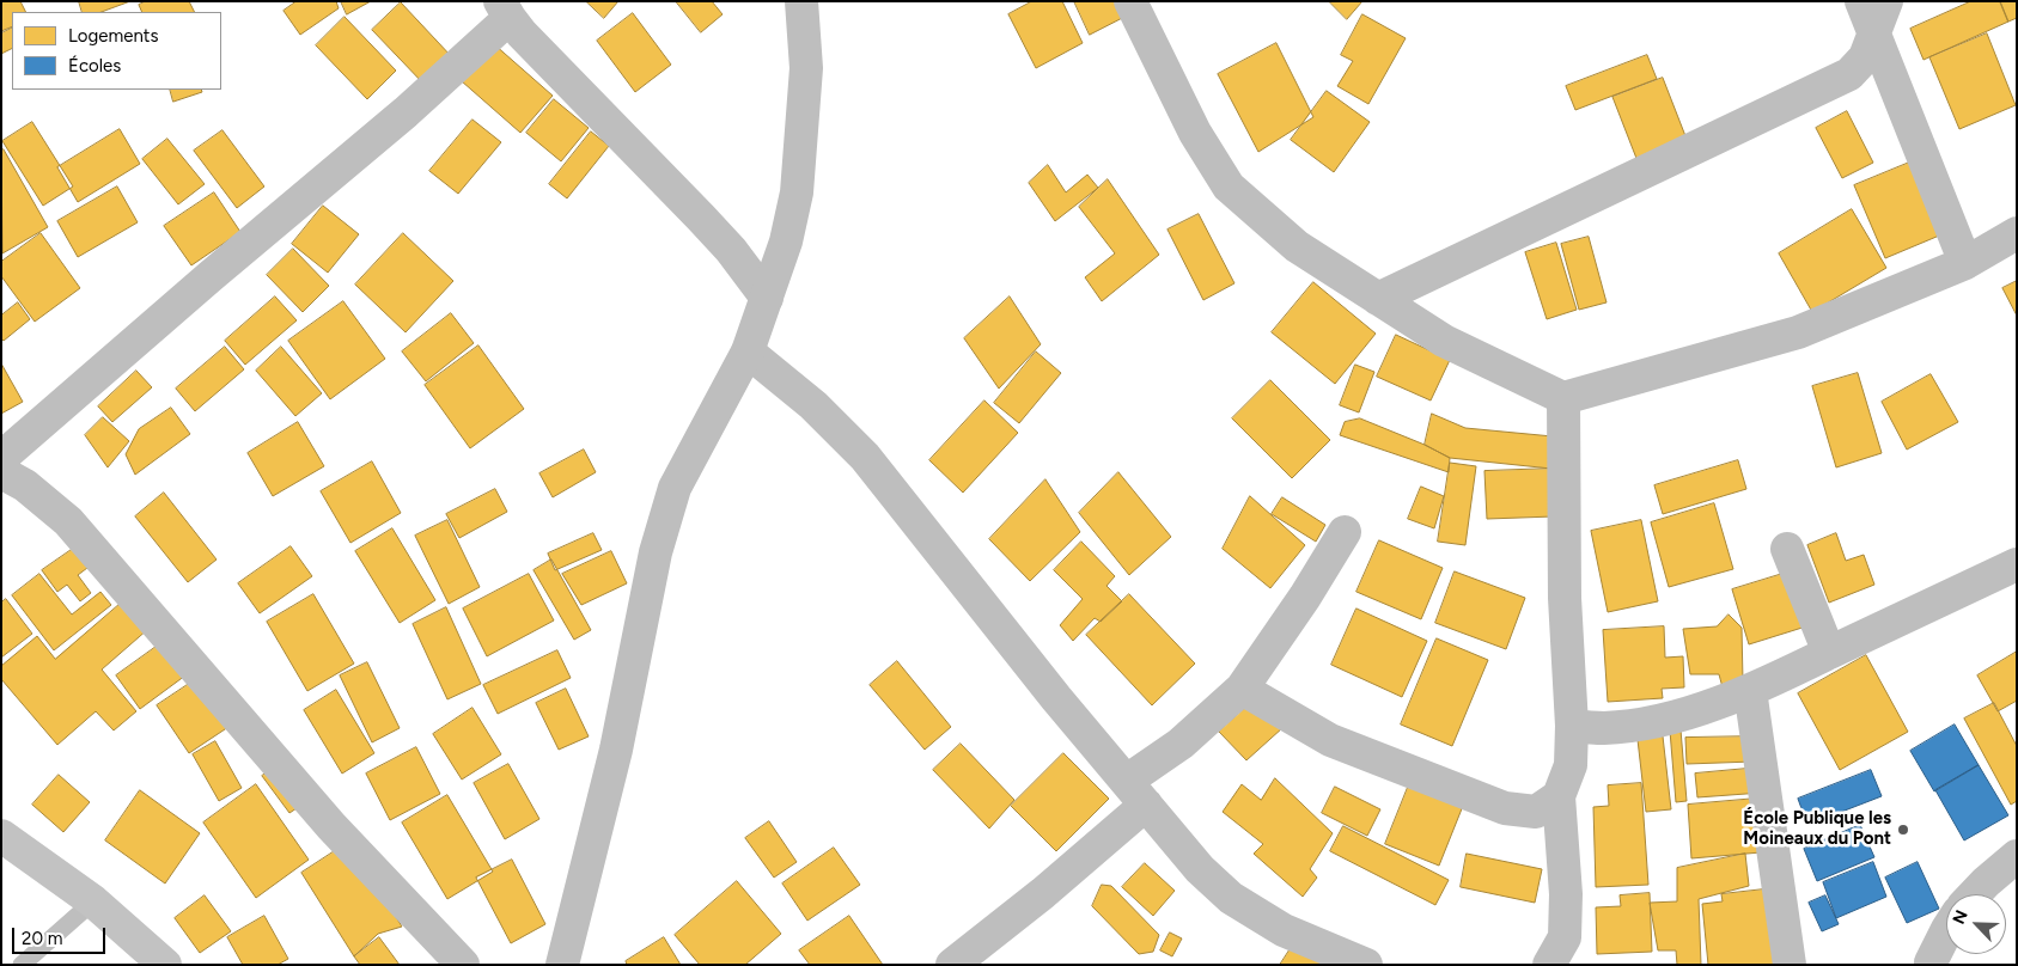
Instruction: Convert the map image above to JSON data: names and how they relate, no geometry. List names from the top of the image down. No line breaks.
{"places":["École Publique les Moineaux du Pont"],"legend":["Logements","Écoles"],"scale_bar":"20 m","north":"top left"}
